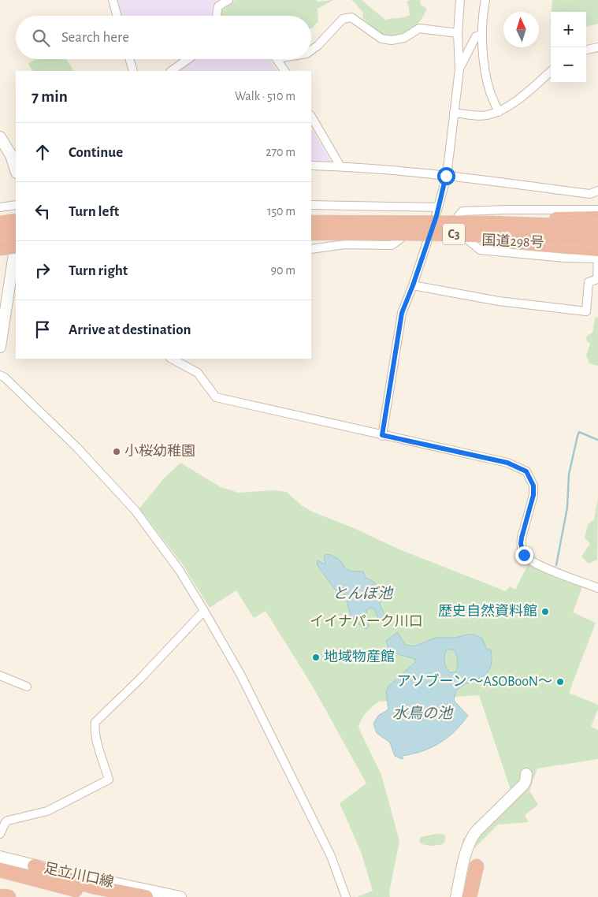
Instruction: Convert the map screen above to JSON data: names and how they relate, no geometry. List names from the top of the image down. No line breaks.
{"streets":{"highway":["C3","国道298号"],"main road":["足立川口線"]},"water":["とんぼ池","水鳥の池"],"parks":["イイナパーク川口"],"places":["小桜幼稚園","歴史自然資料館","地域物産館","アソブーン ～ASOBooN～"],"north":"top","page":{"map_buttons":["+","−"],"search":"Search here","heading":["7 min","Walk · 510 m"],"list":[["Continue","270 m"],["Turn left","150 m"],["Turn right","90 m"],"Arrive at destination"]}}
